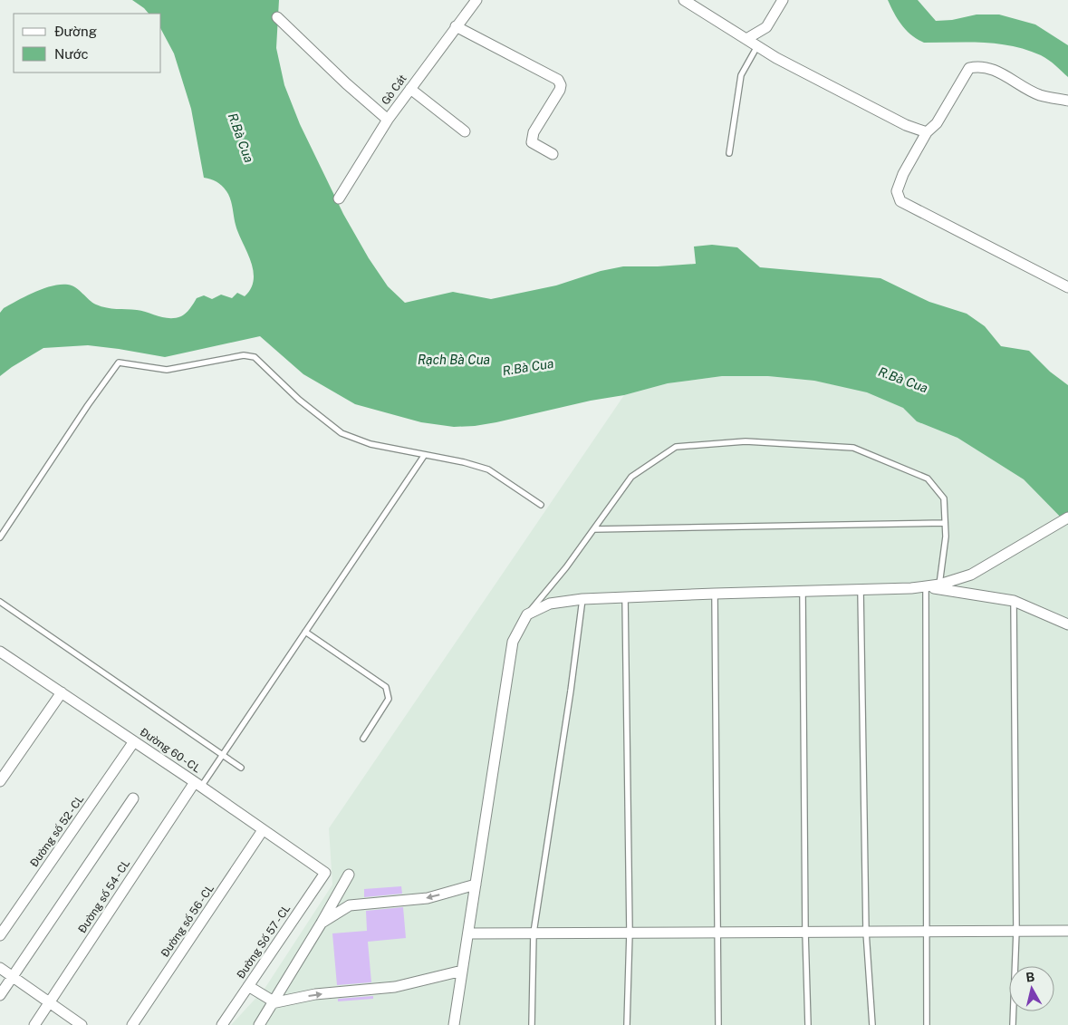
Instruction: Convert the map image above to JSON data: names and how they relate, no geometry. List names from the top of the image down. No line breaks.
{"streets":{"street":["Gò Cát","Đường 60 - CL","Đường số 52 - CL","Đường số 54 - CL","Đường số 56 - CL","Đường Số 57 - CL"]},"crossings":[["Đường 60 - CL","Đường số 52 - CL"],["Đường 60 - CL","Đường số 54 - CL"],["Đường 60 - CL","Đường số 56 - CL"],["Đường 60 - CL","Đường Số 57 - CL"]],"water":["R.Bà Cua","Rạch Bà Cua"],"legend":["Đường","Nước"],"north":"top"}
